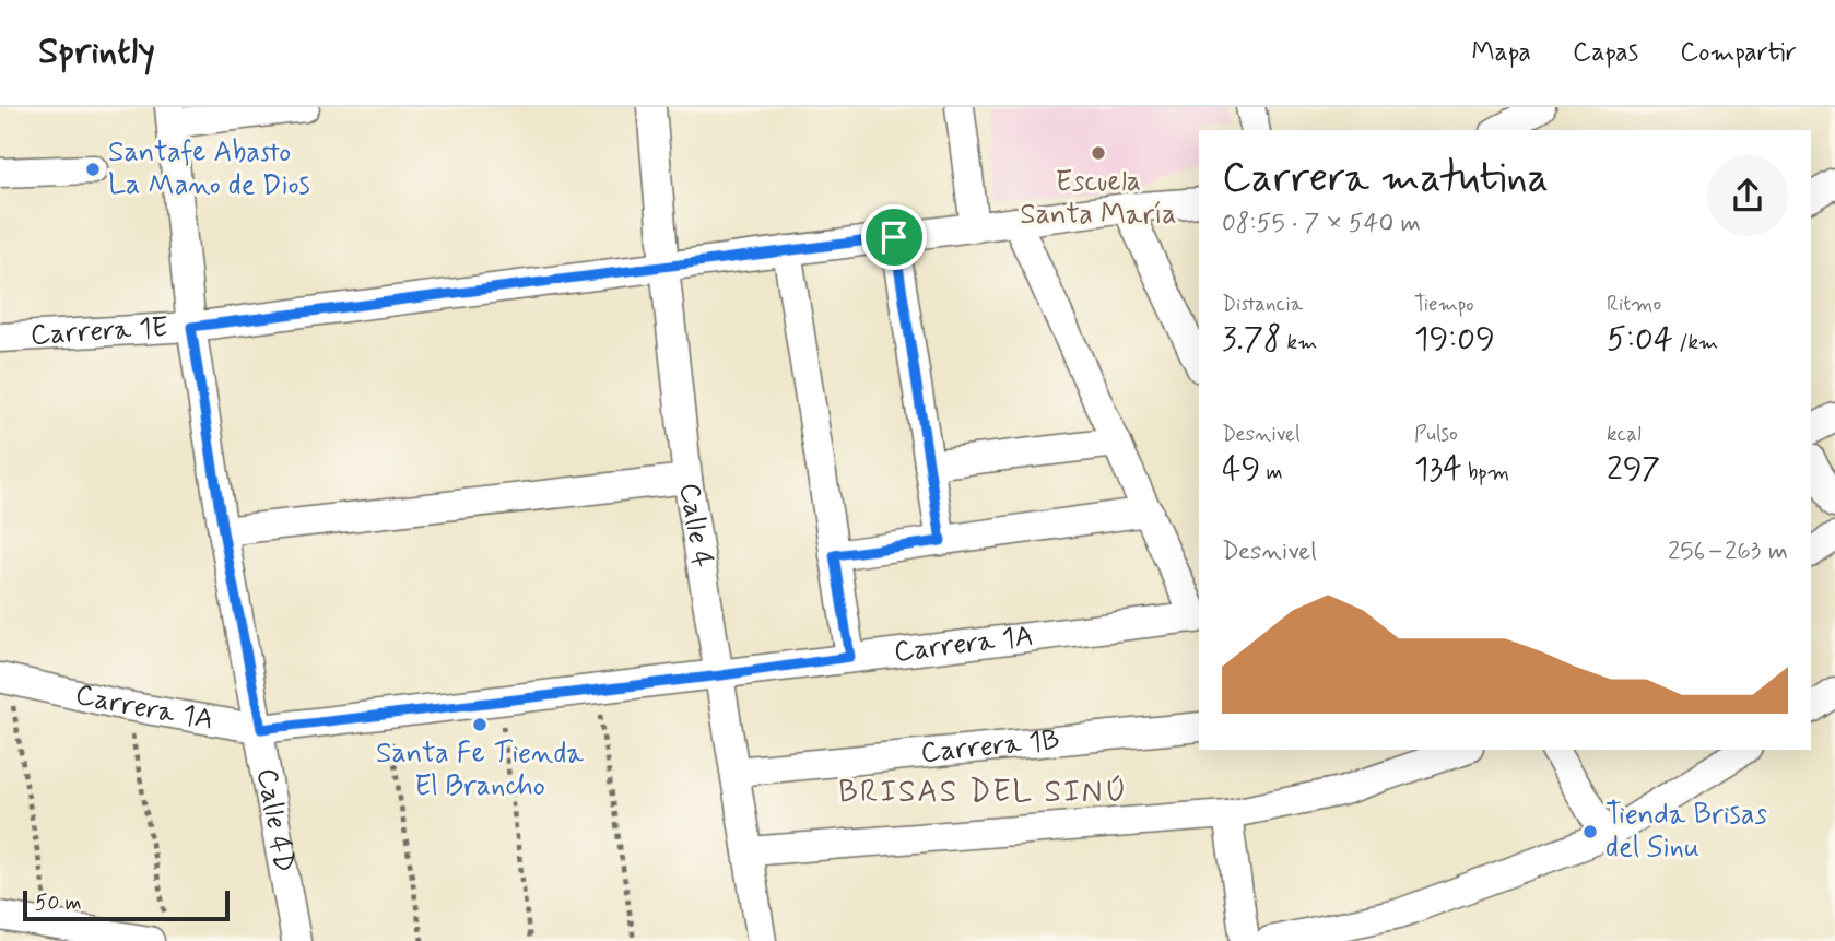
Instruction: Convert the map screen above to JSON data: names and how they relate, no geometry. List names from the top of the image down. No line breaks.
{"streets":{"street":["Carrera 1E","Calle 4","Carrera 1A","Carrera 1B","Calle 4D"]},"crossings":[["Carrera 1E","Calle 4"],["Carrera 1E","Calle 4D"],["Calle 4","Carrera 1A"],["Calle 4","Carrera 1B"],["Carrera 1A","Calle 4D"]],"districts":["BRISAS DEL SINÚ"],"places":["Escuela Santa María","Santafe Abasto La Mano de Dios","Santa Fe Tienda El Brancho","Tienda Brisas del Sinu"],"scale_bar":"50 m","page":{"header":"Sprintly","nav":["Mapa","Capas","Compartir"],"heading":["Carrera matutina","08:55 · 7 × 540 m"],"stats":[["Distancia","3.78 km"],["Tiempo","19:09"],["Ritmo","5:04 /km"],["Desnivel","49 m"],["Pulso","134 bpm"],["kcal","297"]],"chart":["Desnivel","256–263 m"],"scale":"50 m"}}
